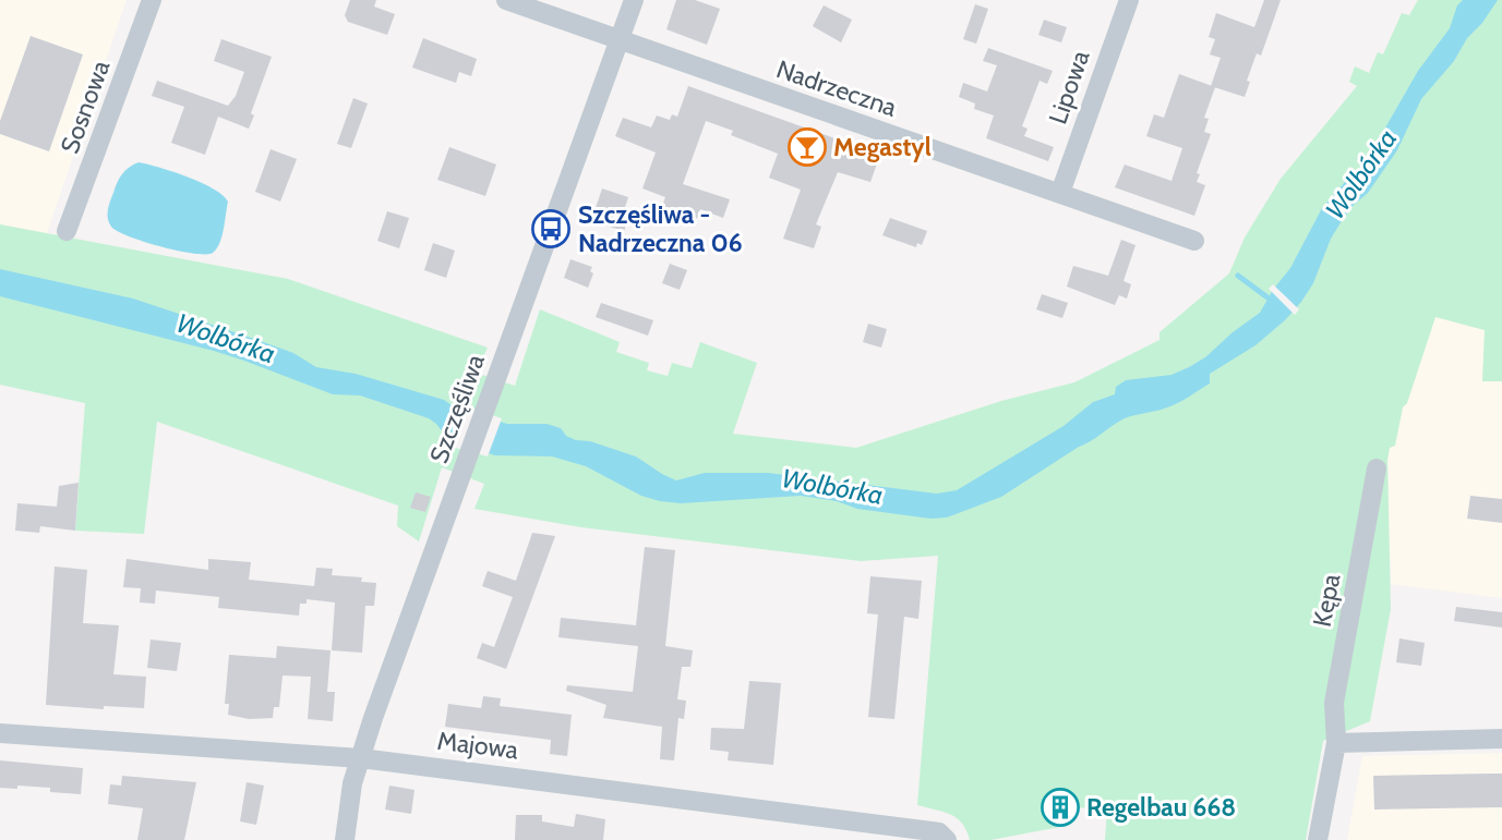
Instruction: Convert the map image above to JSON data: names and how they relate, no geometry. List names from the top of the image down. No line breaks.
{"streets":{"street":["Lipowa","Nadrzeczna","Sosnowa","Szczęśliwa","Kępa","Majowa"]},"crossings":[["Lipowa","Nadrzeczna"],["Nadrzeczna","Szczęśliwa"],["Szczęśliwa","Majowa"]],"water":["Wolbórka"],"places":{"bar":["Megastyl"],"bus stop":["Szczęśliwa - Nadrzeczna 06"],"building":["Regelbau 668"]}}
